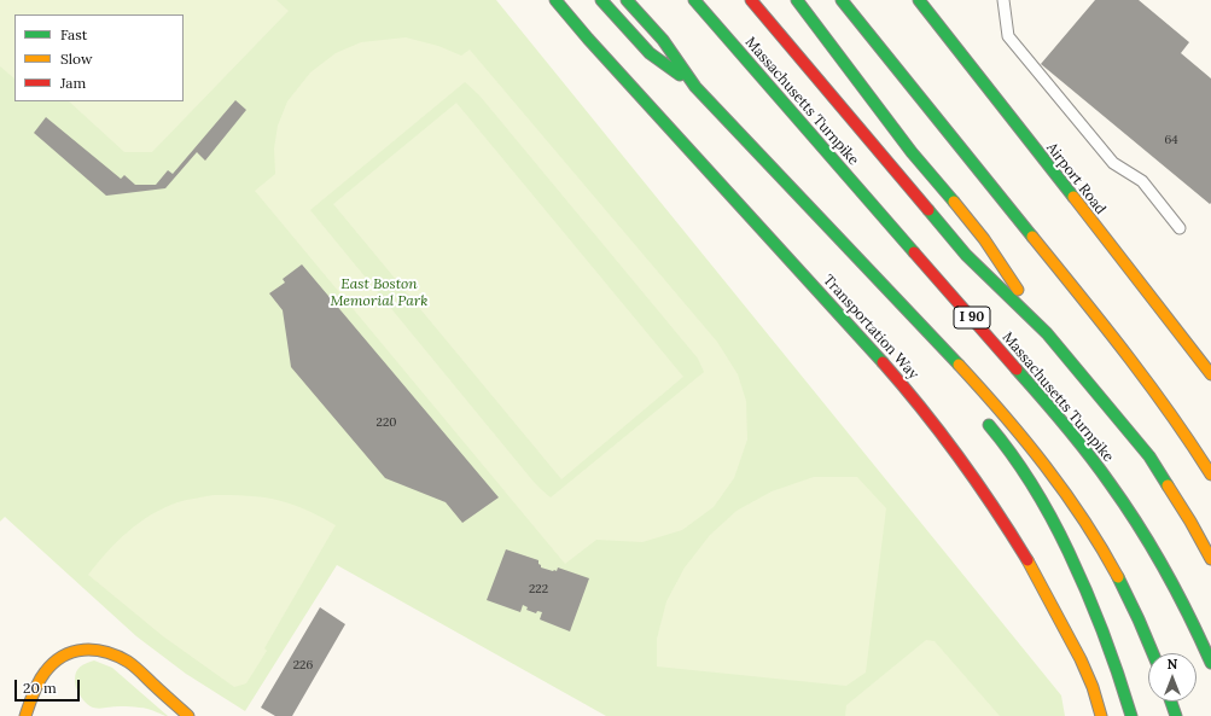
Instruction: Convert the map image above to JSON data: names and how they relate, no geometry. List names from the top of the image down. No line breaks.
{"streets":{"main road":["Massachusetts Turnpike","Airport Road","I 90","Transportation Way"]},"parks":["East Boston Memorial Park"],"house_numbers":["64","220","222","226"],"legend":["Fast","Slow","Jam"],"scale_bar":"20 m","north":"top"}
